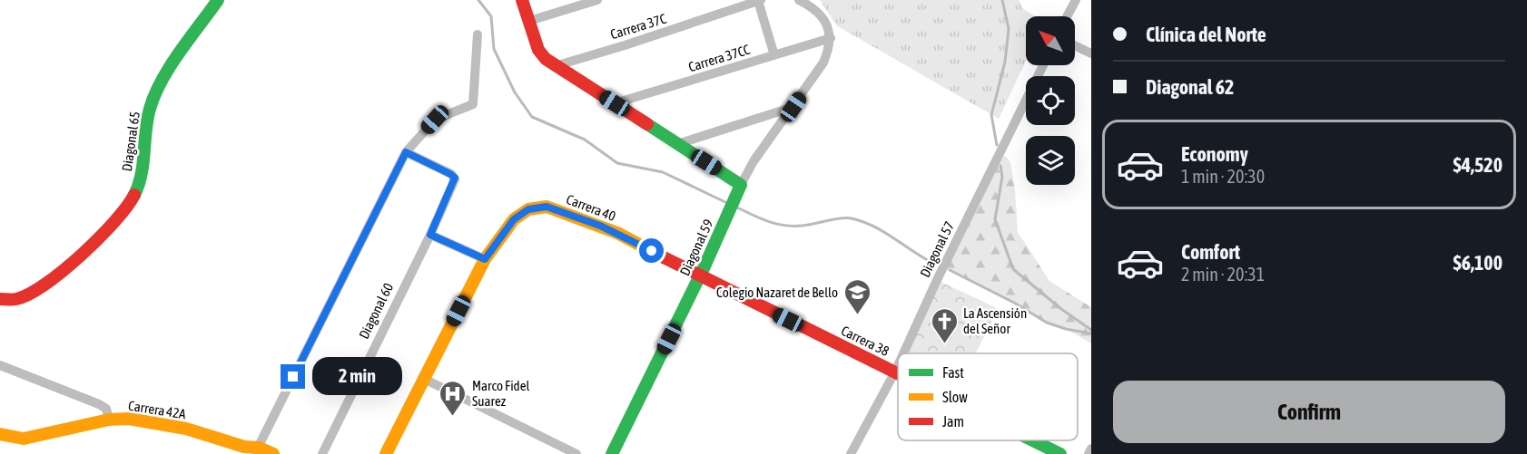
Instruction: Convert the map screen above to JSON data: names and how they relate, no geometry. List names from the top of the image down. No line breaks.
{"streets":{"street":["Carrera 37C","Carrera 37CC","Diagonal 65","Carrera 40","Diagonal 59","Diagonal 57","Diagonal 60","Carrera 38","Carrera 42A"]},"crossings":[["Carrera 37CC","Diagonal 59"],["Carrera 40","Carrera 38"],["Diagonal 59","Carrera 38"],["Diagonal 57","Carrera 38"]],"places":{"school or university":["Colegio Nazaret de Bello"],"church":["La Ascensión del Señor"],"hospital":["Marco Fidel Suarez"]},"legend":["Fast","Slow","Jam"],"north":"top left","page":{"banner":["Clínica del Norte","Diagonal 62"],"list":[{"name":"Economy","note":"1 min · 20:30","value":"$4,520"},{"name":"Comfort","note":"2 min · 20:31","value":"$6,100"}],"bubble":"2 min","buttons":"Confirm"}}
